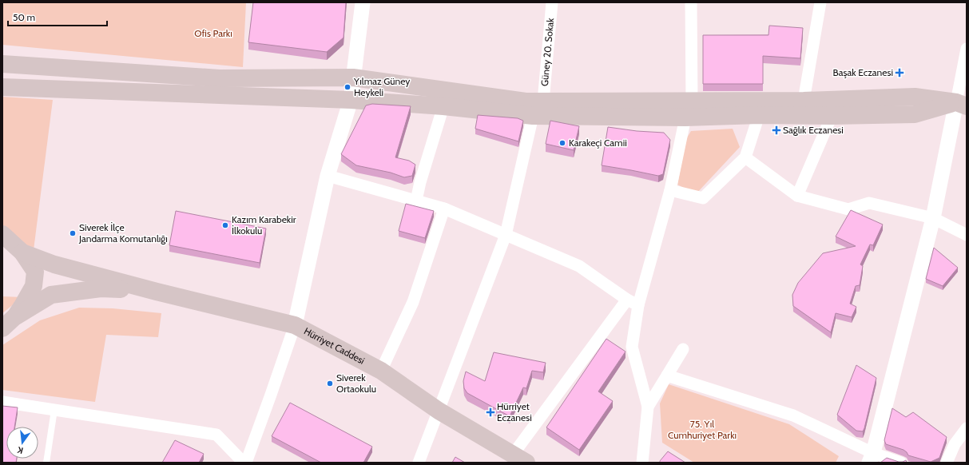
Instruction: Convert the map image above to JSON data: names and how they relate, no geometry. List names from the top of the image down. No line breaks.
{"streets":{"main road":["Hürriyet Caddesi"],"street":["Güney 20. Sokak"]},"parks":["Ofis Parkı","75. Yıl Cumhuriyet Parkı"],"places":{"health":["Başak Eczanesi","Sağlık Eczanesi","Hürriyet Eczanesi"],"other":["Yılmaz Güney Heykeli","Karakeçi Camii","Kazım Karabekir İlkokulu","Siverek İlçe Jandarma Komutanlığı","Siverek Ortaokulu"]},"scale_bar":"50 m","north":"bottom"}
